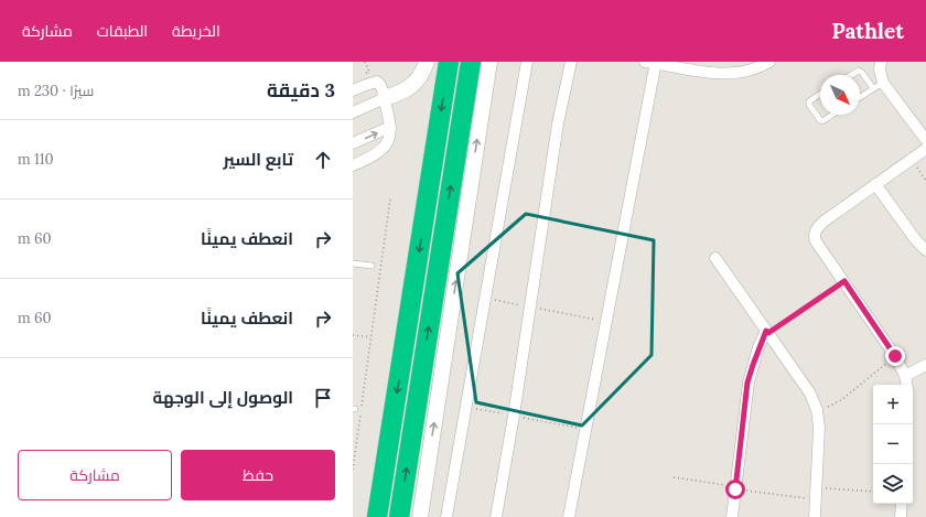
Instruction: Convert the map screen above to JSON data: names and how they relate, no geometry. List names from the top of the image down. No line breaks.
{"north":"bottom right","page":{"header":"Pathlet","nav":["الخريطة","الطبقات","مشاركة"],"heading":["3 دقيقة","سيرًا · 230 m"],"list":[["تابع السير","110 m"],["انعطف يمينًا","60 m"],["انعطف يمينًا","60 m"],"الوصول إلى الوجهة"],"map_buttons":["+","−"],"buttons":["حفظ","مشاركة"]}}
